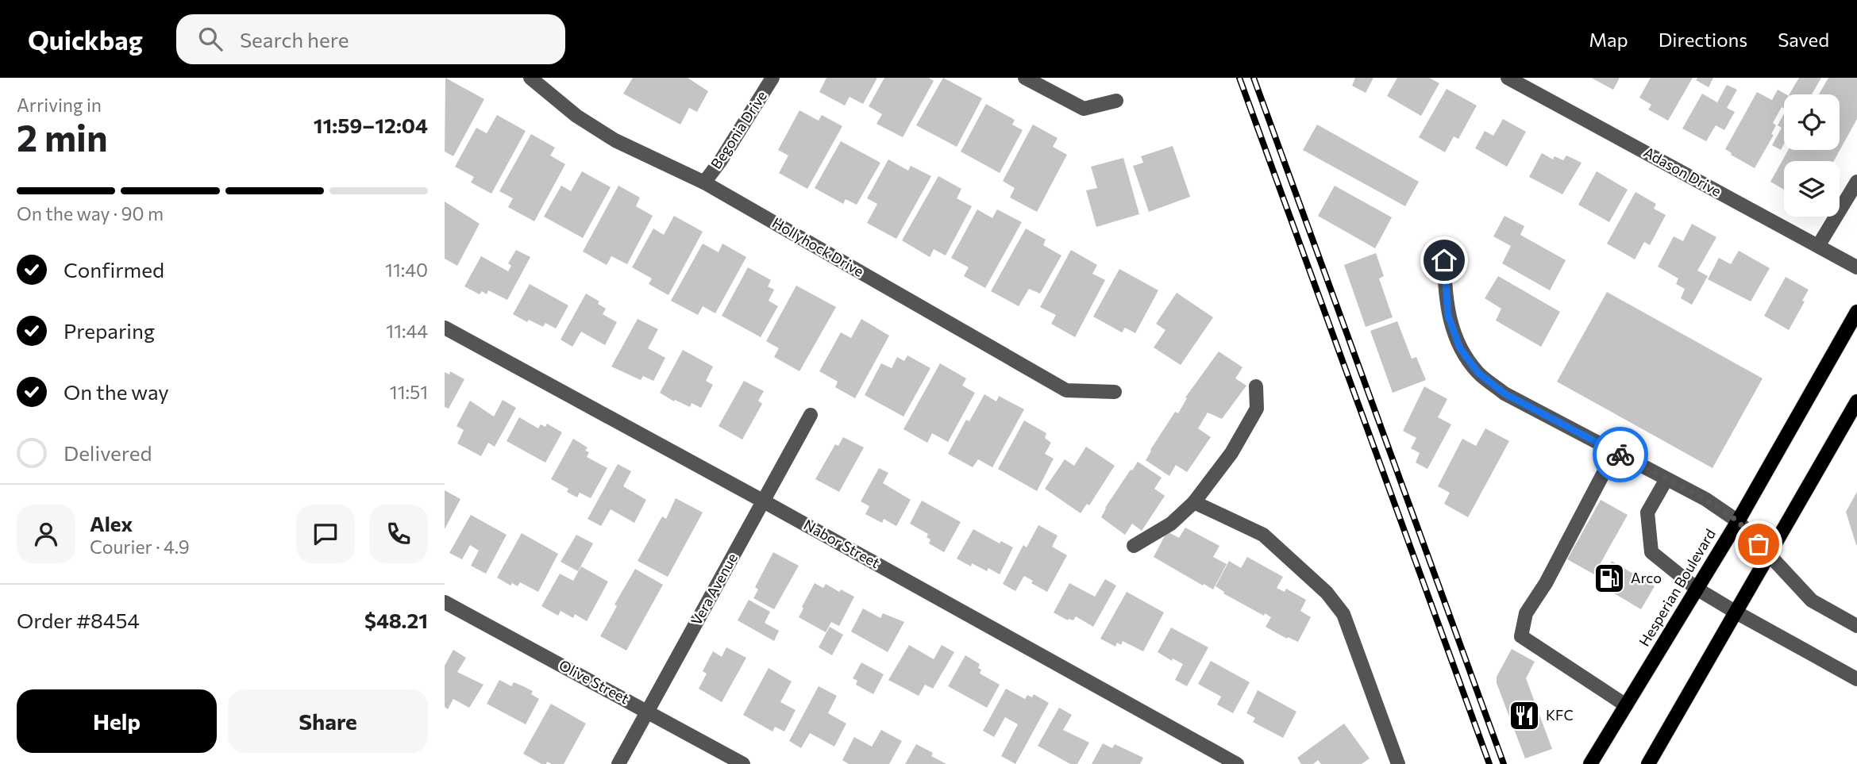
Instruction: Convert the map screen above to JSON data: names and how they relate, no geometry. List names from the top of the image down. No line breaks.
{"streets":{"main road":["Hesperian Boulevard"],"street":["Begonia Drive","Adason Drive","Hollyhock Drive","Nabor Street","Vera Avenue","Olive Street"]},"crossings":[["Begonia Drive","Hollyhock Drive"],["Nabor Street","Vera Avenue"],["Vera Avenue","Olive Street"]],"places":{"fuel station":["Arco"],"restaurant":["KFC"]},"page":{"header":"Quickbag","search":"Search here","nav":["Map","Directions","Saved"],"heading":["2 min","Arriving in","11:59–12:04"],"panel":["Alex","Courier · 4.9","Order #8454","$48.21"],"bar":"On the way · 90 m","list":[["Confirmed","11:40"],["Preparing","11:44"],["On the way","11:51"],"Delivered"],"buttons":["Help","Share"]}}
